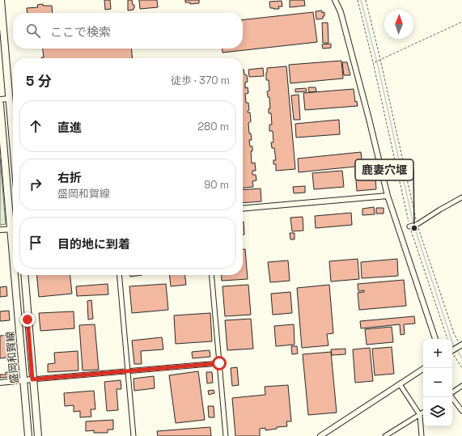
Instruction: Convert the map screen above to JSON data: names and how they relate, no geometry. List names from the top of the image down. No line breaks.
{"streets":{"main road":["盛岡和賀線"]},"places":["鹿妻穴堰"],"north":"top","page":{"search":"ここで検索","heading":["5 分","徒歩 · 370 m"],"list":[["直進","280 m"],["右折","盛岡和賀線","90 m"],"目的地に到着"],"map_buttons":["+","−"]}}
